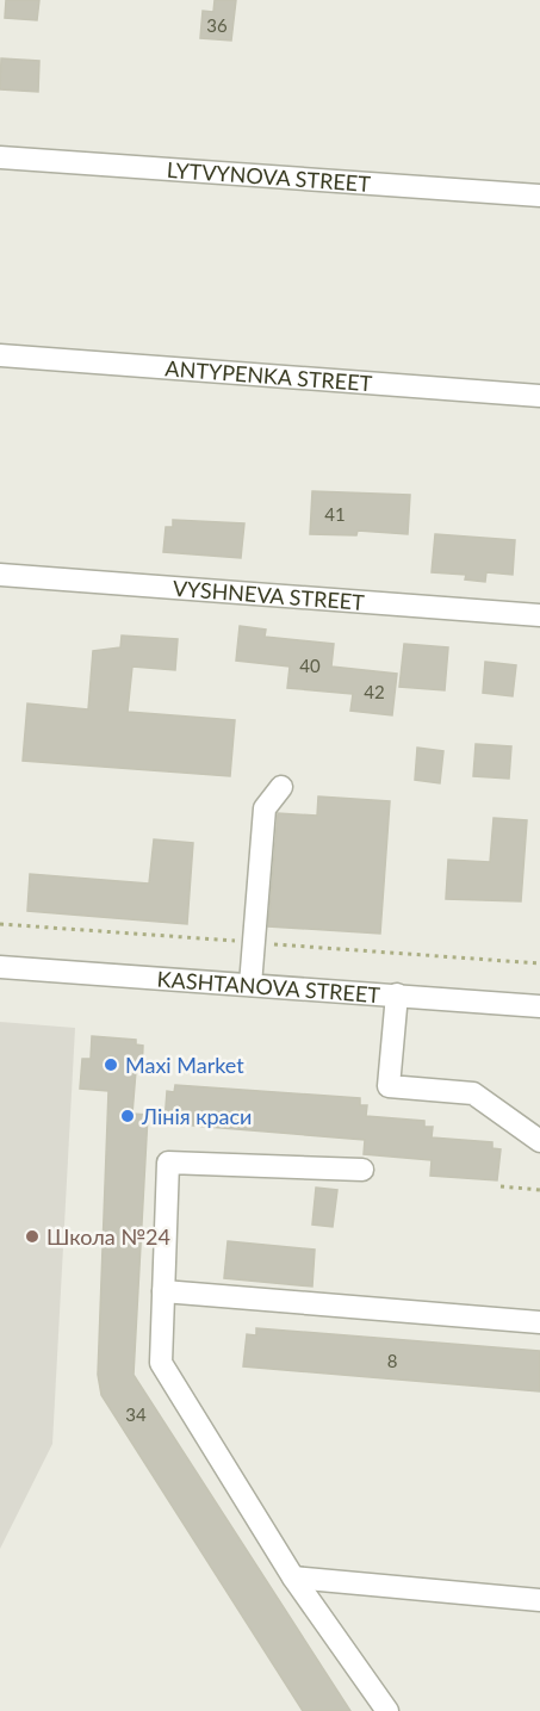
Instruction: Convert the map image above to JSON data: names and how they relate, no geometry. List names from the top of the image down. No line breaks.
{"streets":{"street":["LYTVYNOVA STREET","ANTYPENKA STREET","VYSHNEVA STREET","KASHTANOVA STREET"]},"places":["Maxi Market","Лінія краси","Школа №24"],"house_numbers":["36","41","40","42","8","34"]}
